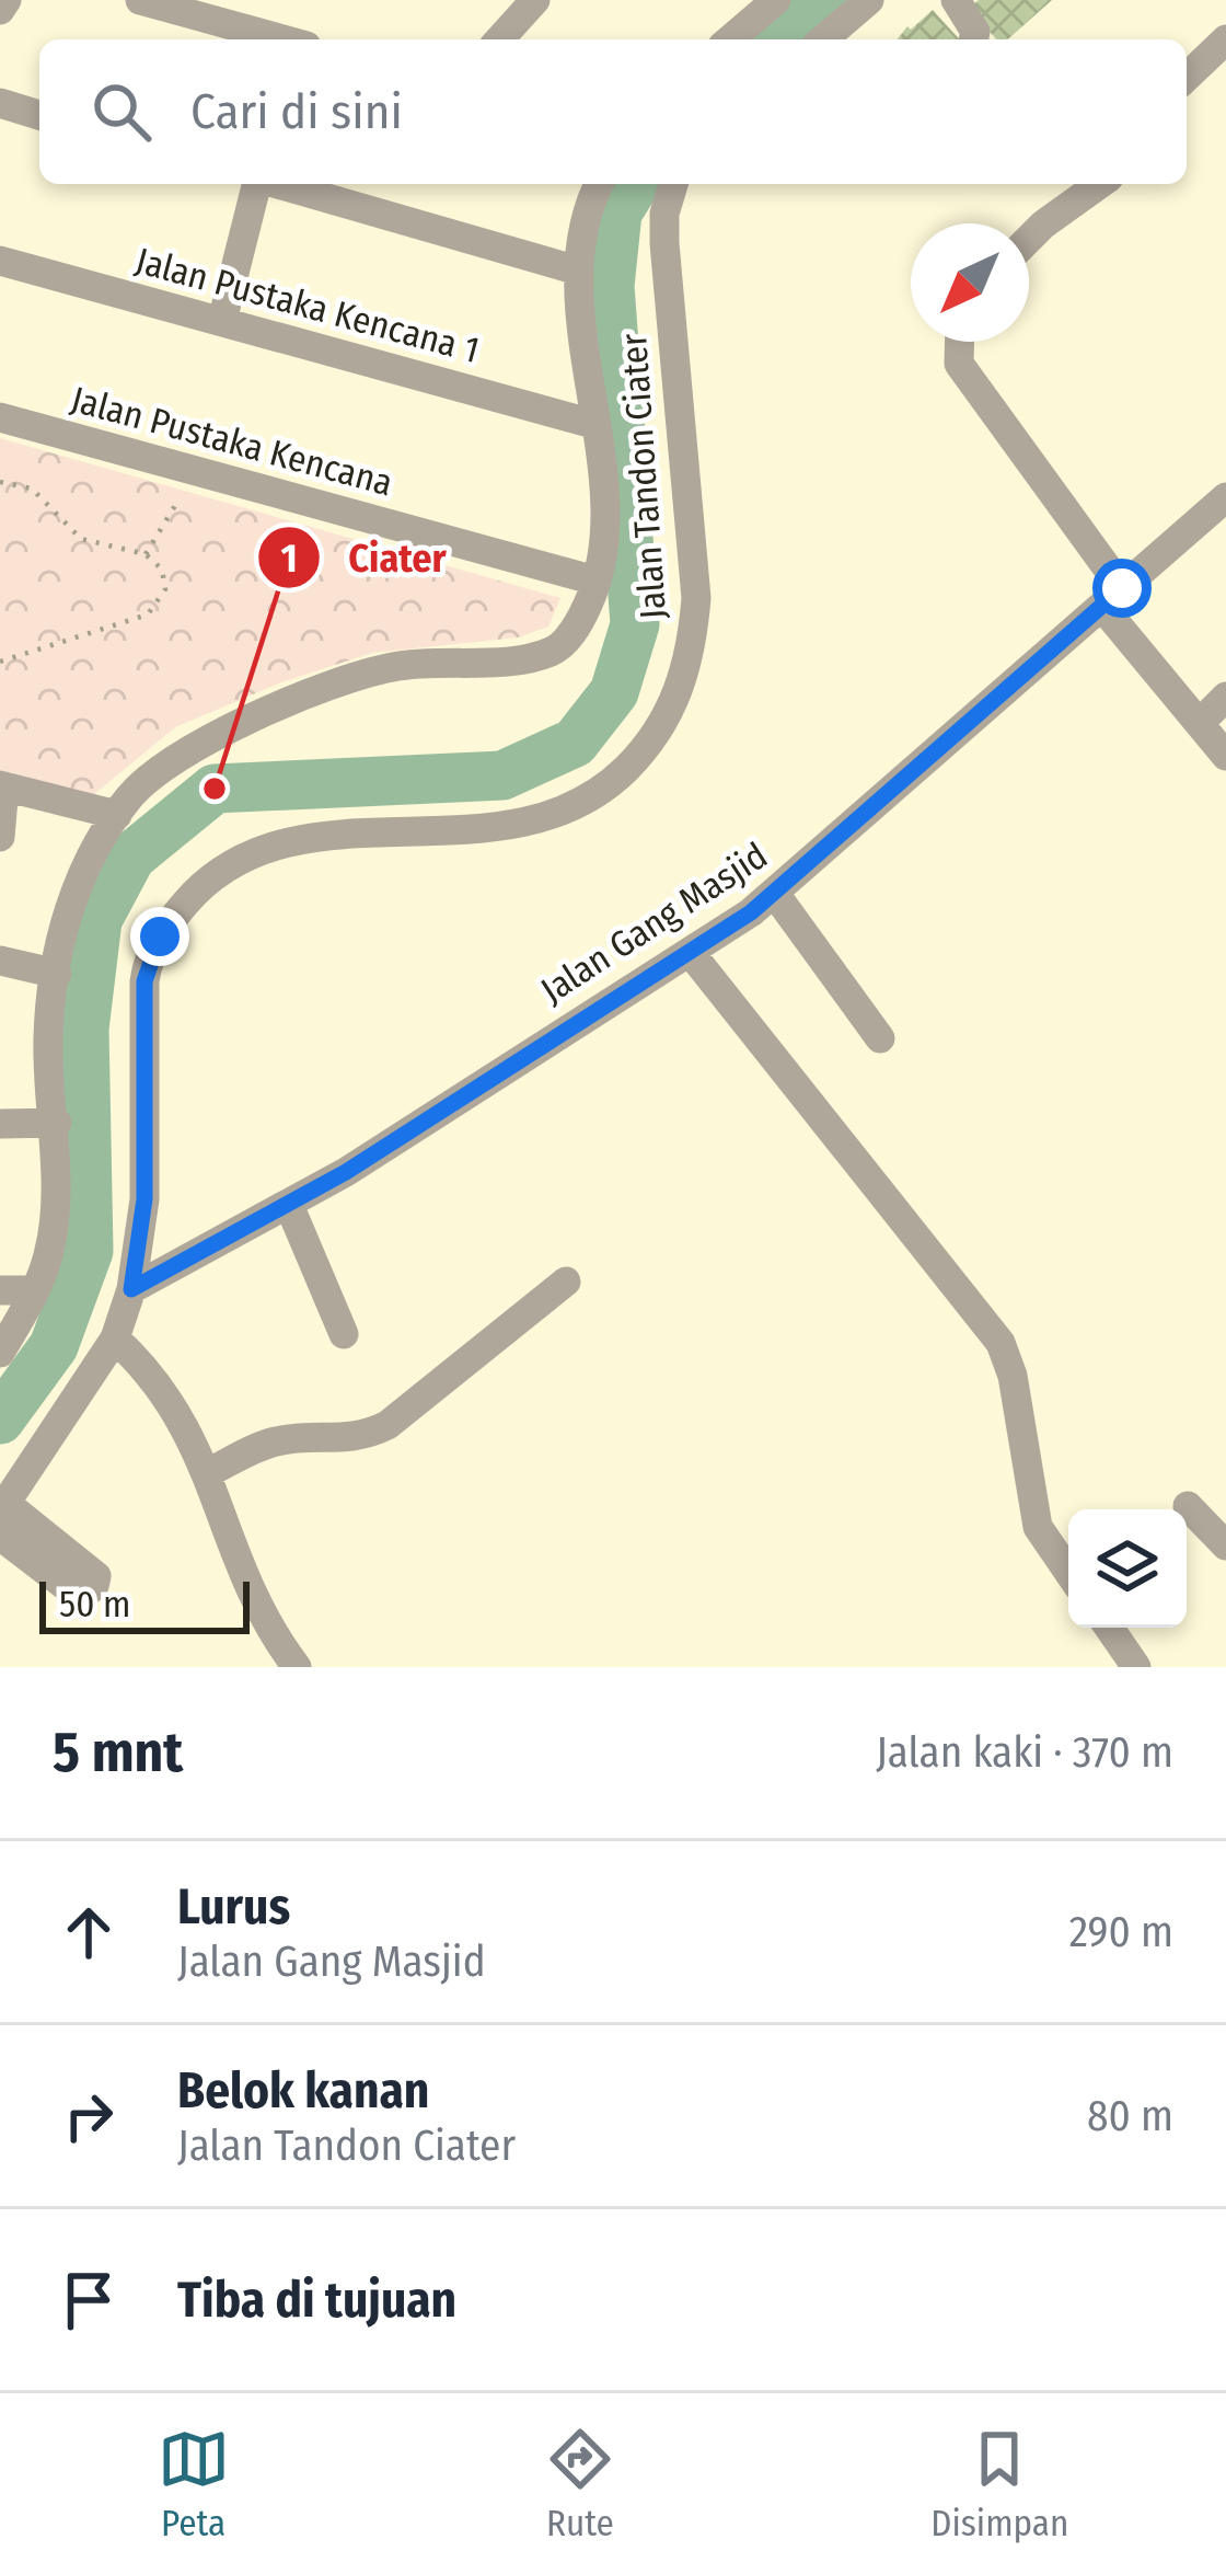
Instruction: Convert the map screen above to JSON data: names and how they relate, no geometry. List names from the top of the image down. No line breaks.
{"streets":{"street":["Jalan Pustaka Kencana 1","Jalan Pustaka Kencana","Jalan Tandon Ciater","Jalan Gang Masjid"]},"crossings":[["Jalan Tandon Ciater","Jalan Gang Masjid"]],"places":["Ciater"],"scale_bar":"50 m","north":"bottom left","page":{"search":"Cari di sini","scale":"50 m","heading":["5 mnt","Jalan kaki · 370 m"],"list":[["Lurus","Jalan Gang Masjid","290 m"],["Belok kanan","Jalan Tandon Ciater","80 m"],"Tiba di tujuan"],"nav":["Peta","Rute","Disimpan"]}}
